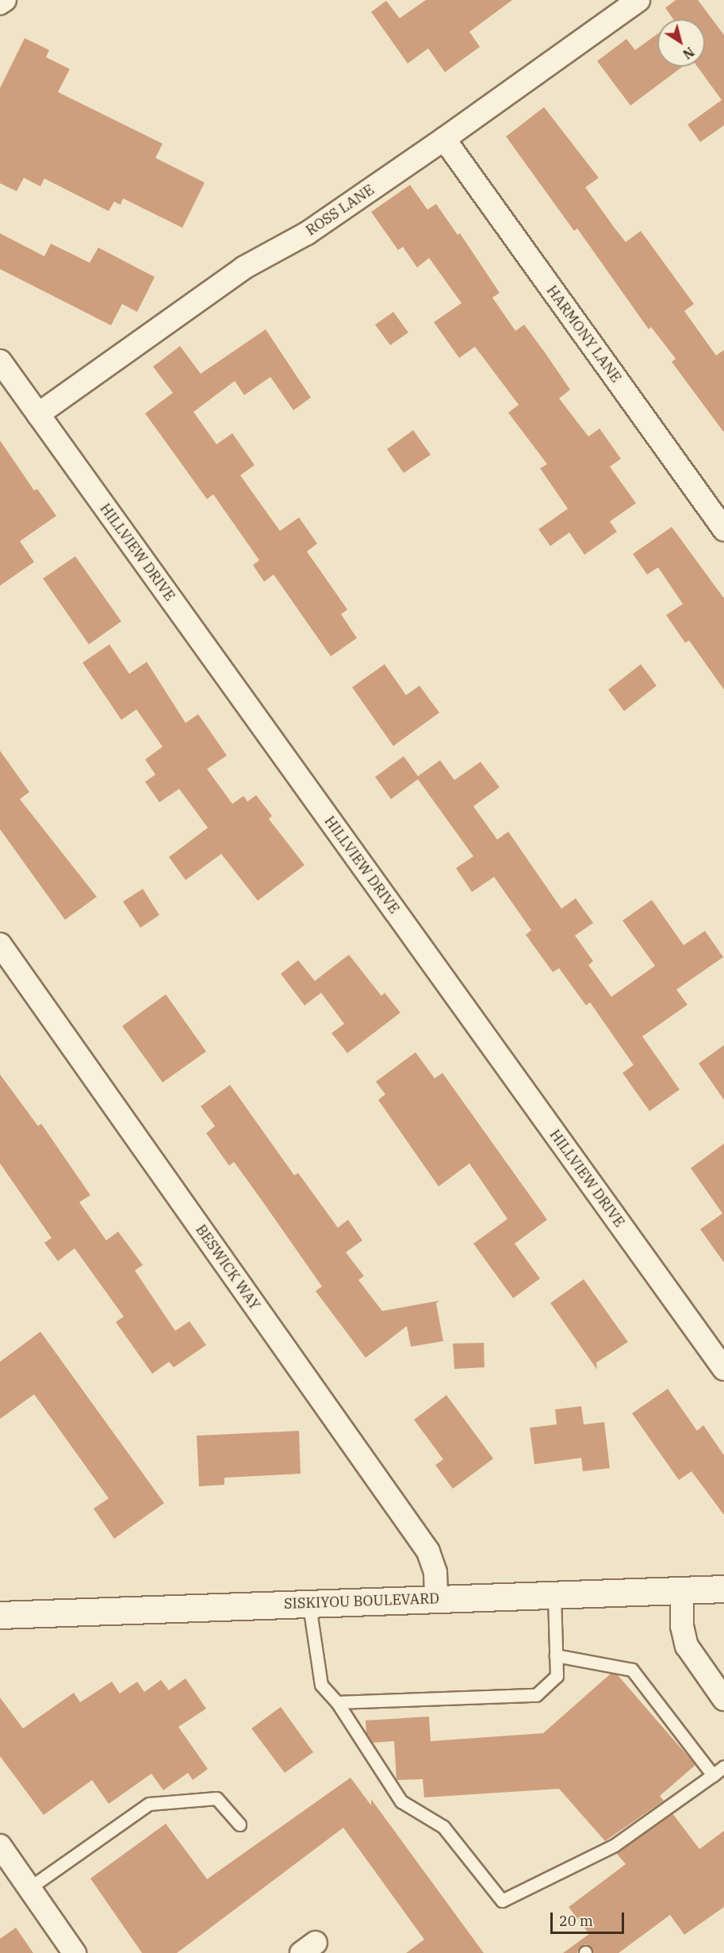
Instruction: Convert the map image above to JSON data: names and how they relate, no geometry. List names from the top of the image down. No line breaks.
{"streets":{"main road":["SISKIYOU BOULEVARD"],"street":["ROSS LANE","HARMONY LANE","HILLVIEW DRIVE","BESWICK WAY"]},"crossings":[["ROSS LANE","HARMONY LANE"],["ROSS LANE","HILLVIEW DRIVE"],["BESWICK WAY","SISKIYOU BOULEVARD"]],"scale_bar":"20 m","north":"bottom right"}
